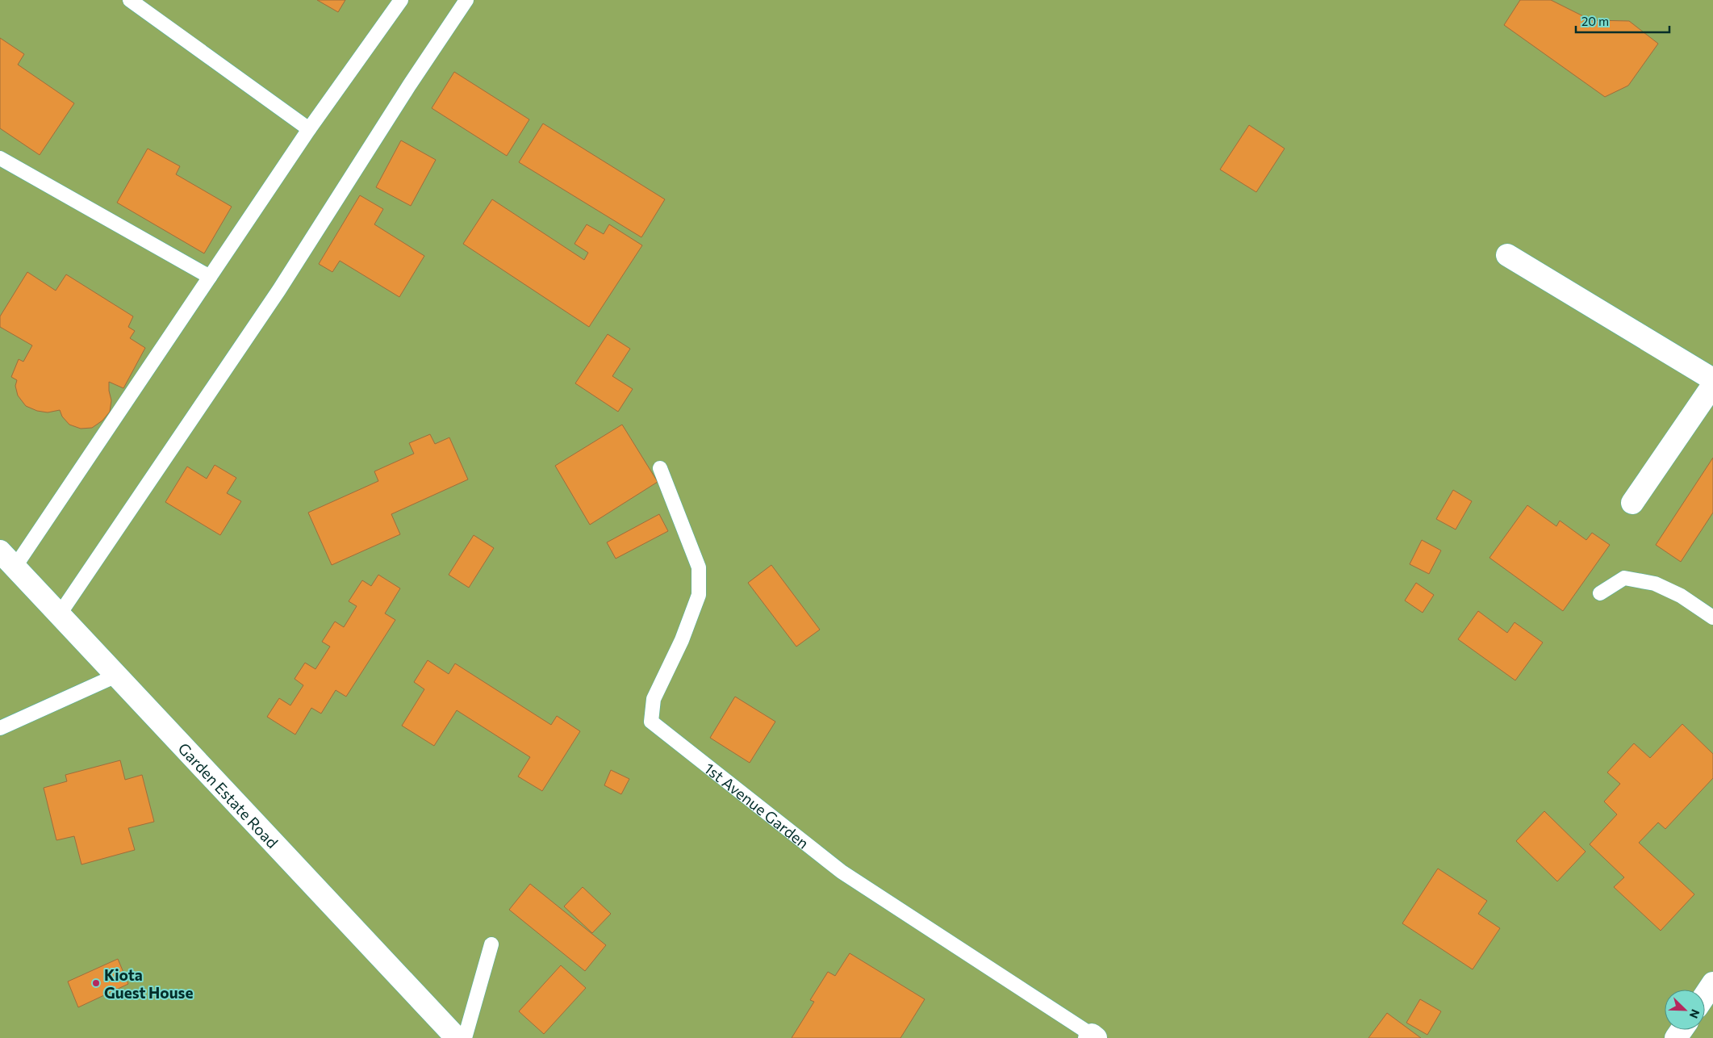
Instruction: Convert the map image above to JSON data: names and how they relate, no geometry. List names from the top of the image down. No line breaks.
{"streets":{"street":["Garden Estate Road"],"lane":["1st Avenue Garden"]},"places":["Kiota Guest House"],"scale_bar":"20 m","north":"bottom right"}
